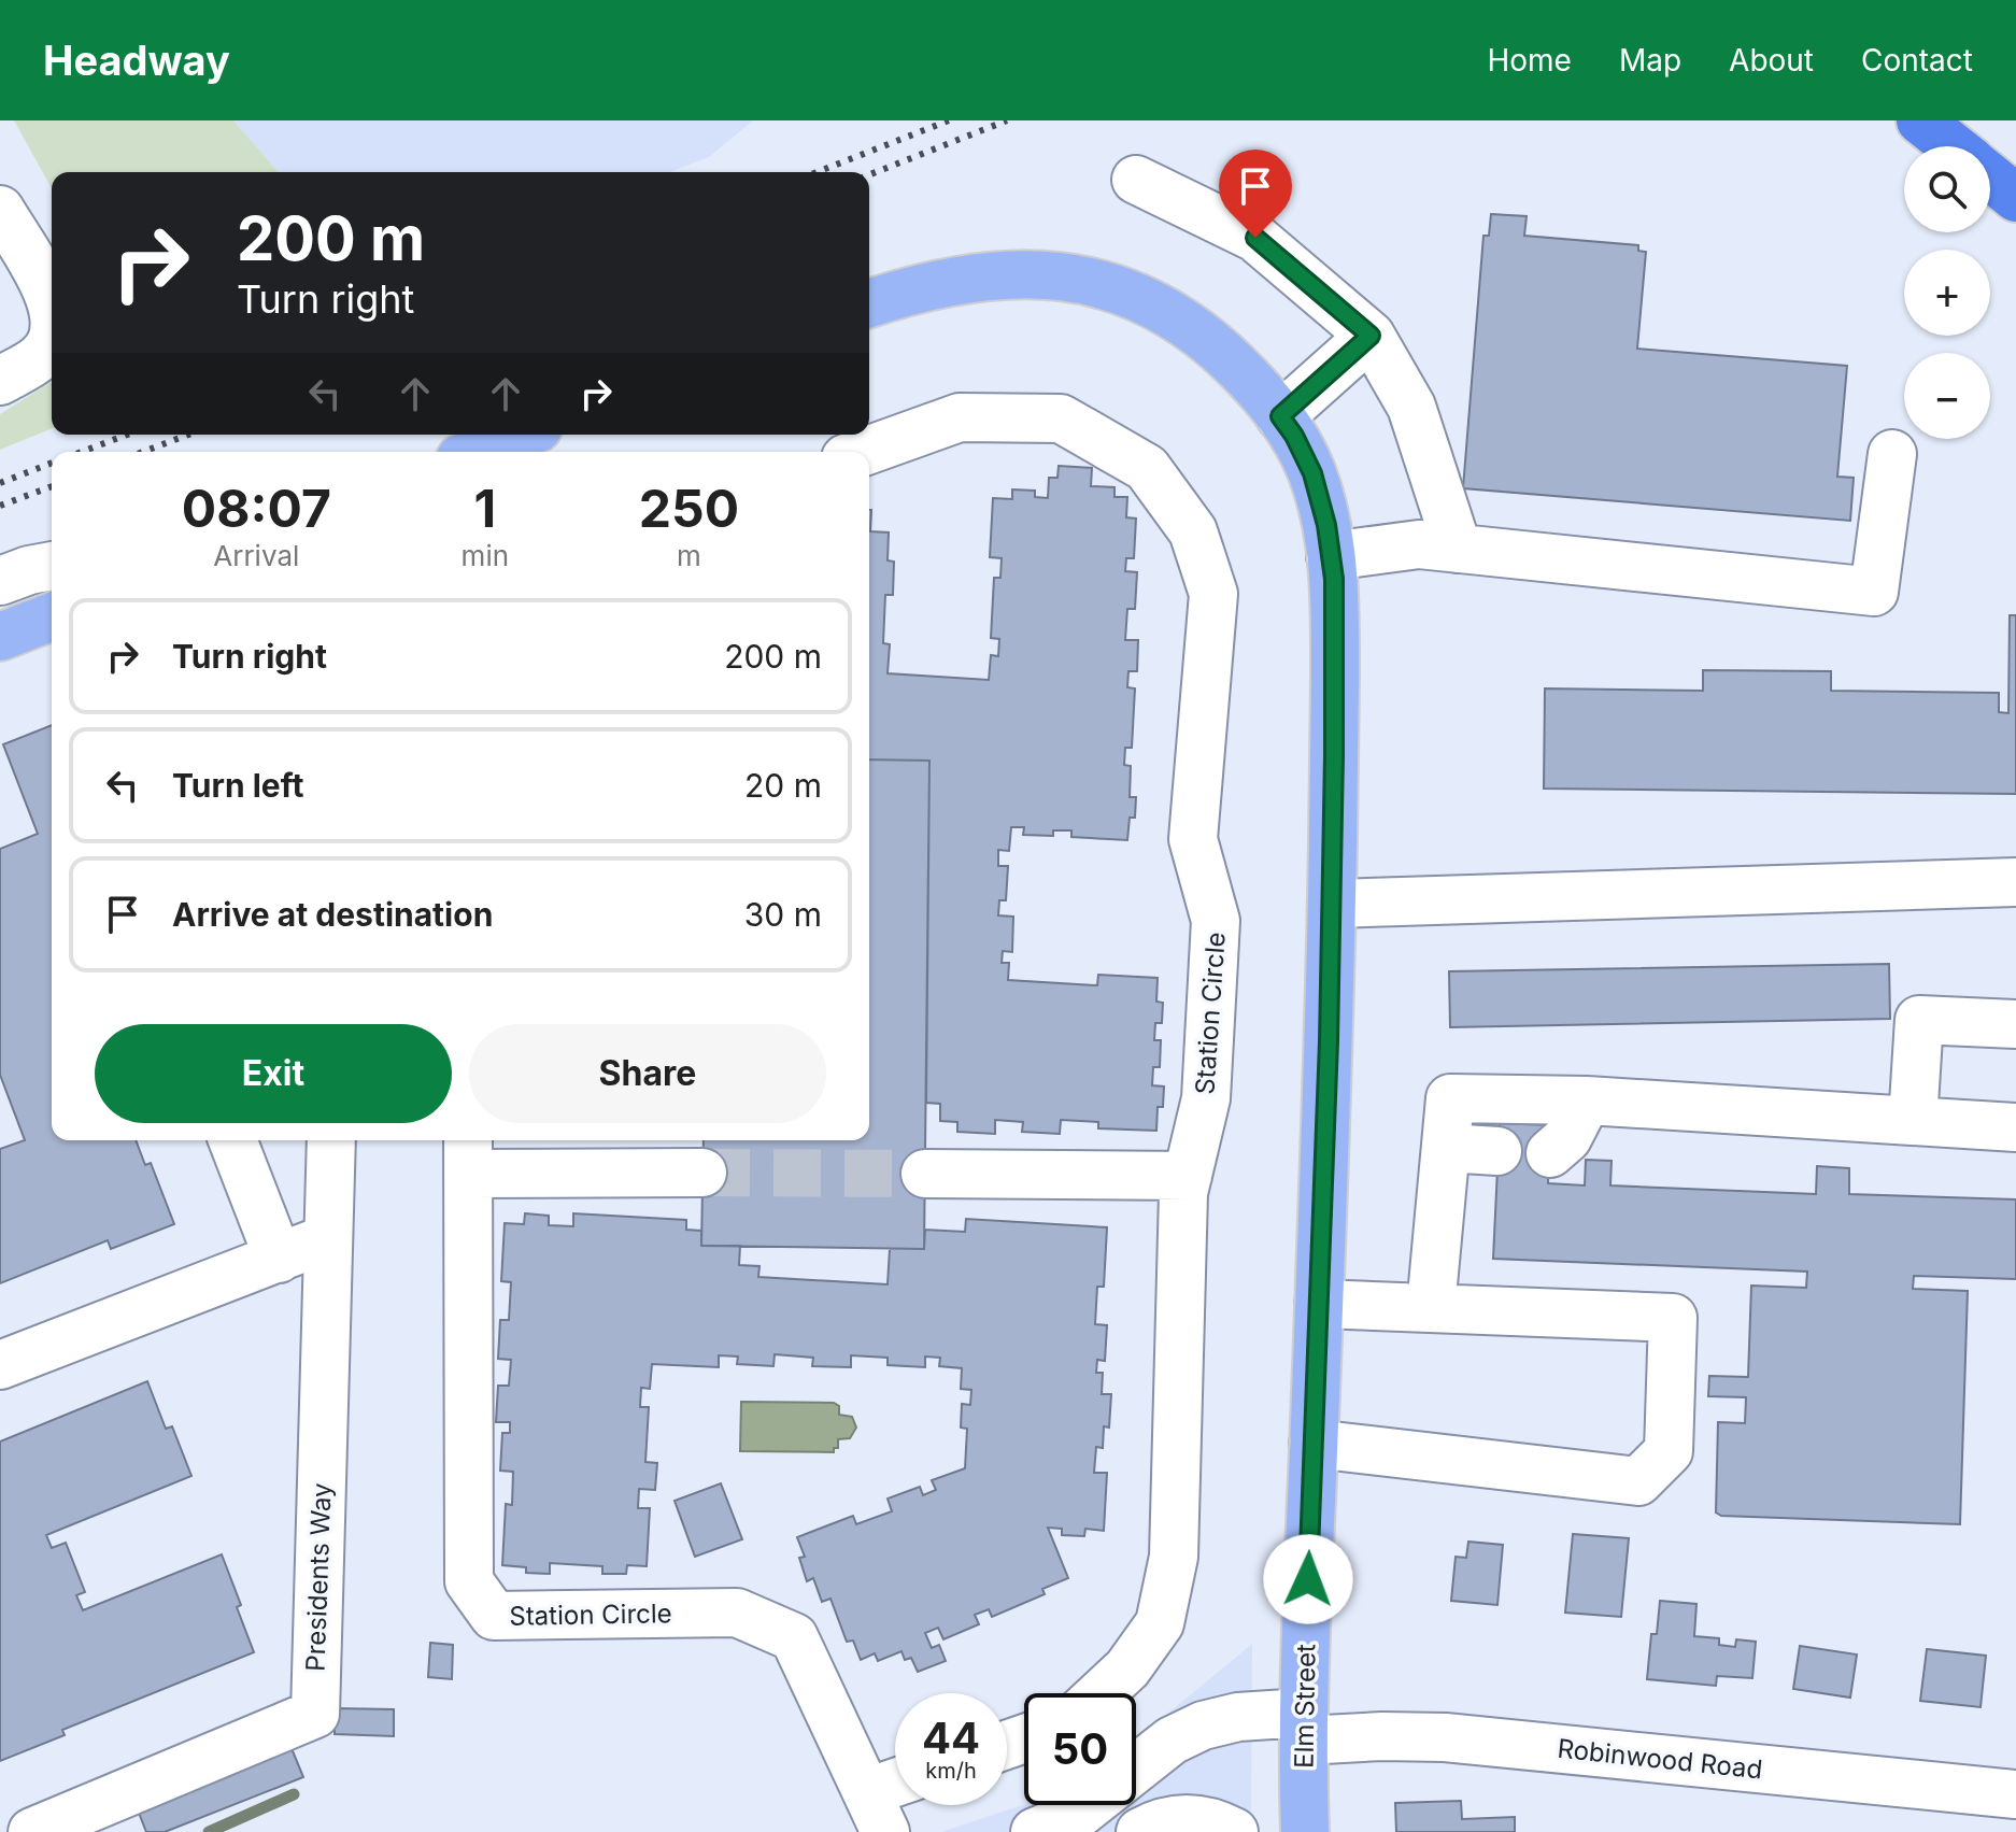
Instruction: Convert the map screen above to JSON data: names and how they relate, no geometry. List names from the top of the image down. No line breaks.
{"streets":{"main road":["Elm Street"],"street":["Station Circle","Presidents Way","Robinwood Road"]},"crossings":[["Elm Street","Robinwood Road"]],"page":{"header":"Headway","nav":["Home","Map","About","Contact"],"map_buttons":["+","−"],"turn":["200 m","Turn right"],"eta":["08:07","Arrival","1","min","250","m"],"list":[{"name":"Turn right","value":"200 m"},{"name":"Turn left","value":"20 m"},{"name":"Arrive at destination","value":"30 m"}],"buttons":["Exit","Share"],"speed":"44 km/h","limit":"50"}}
